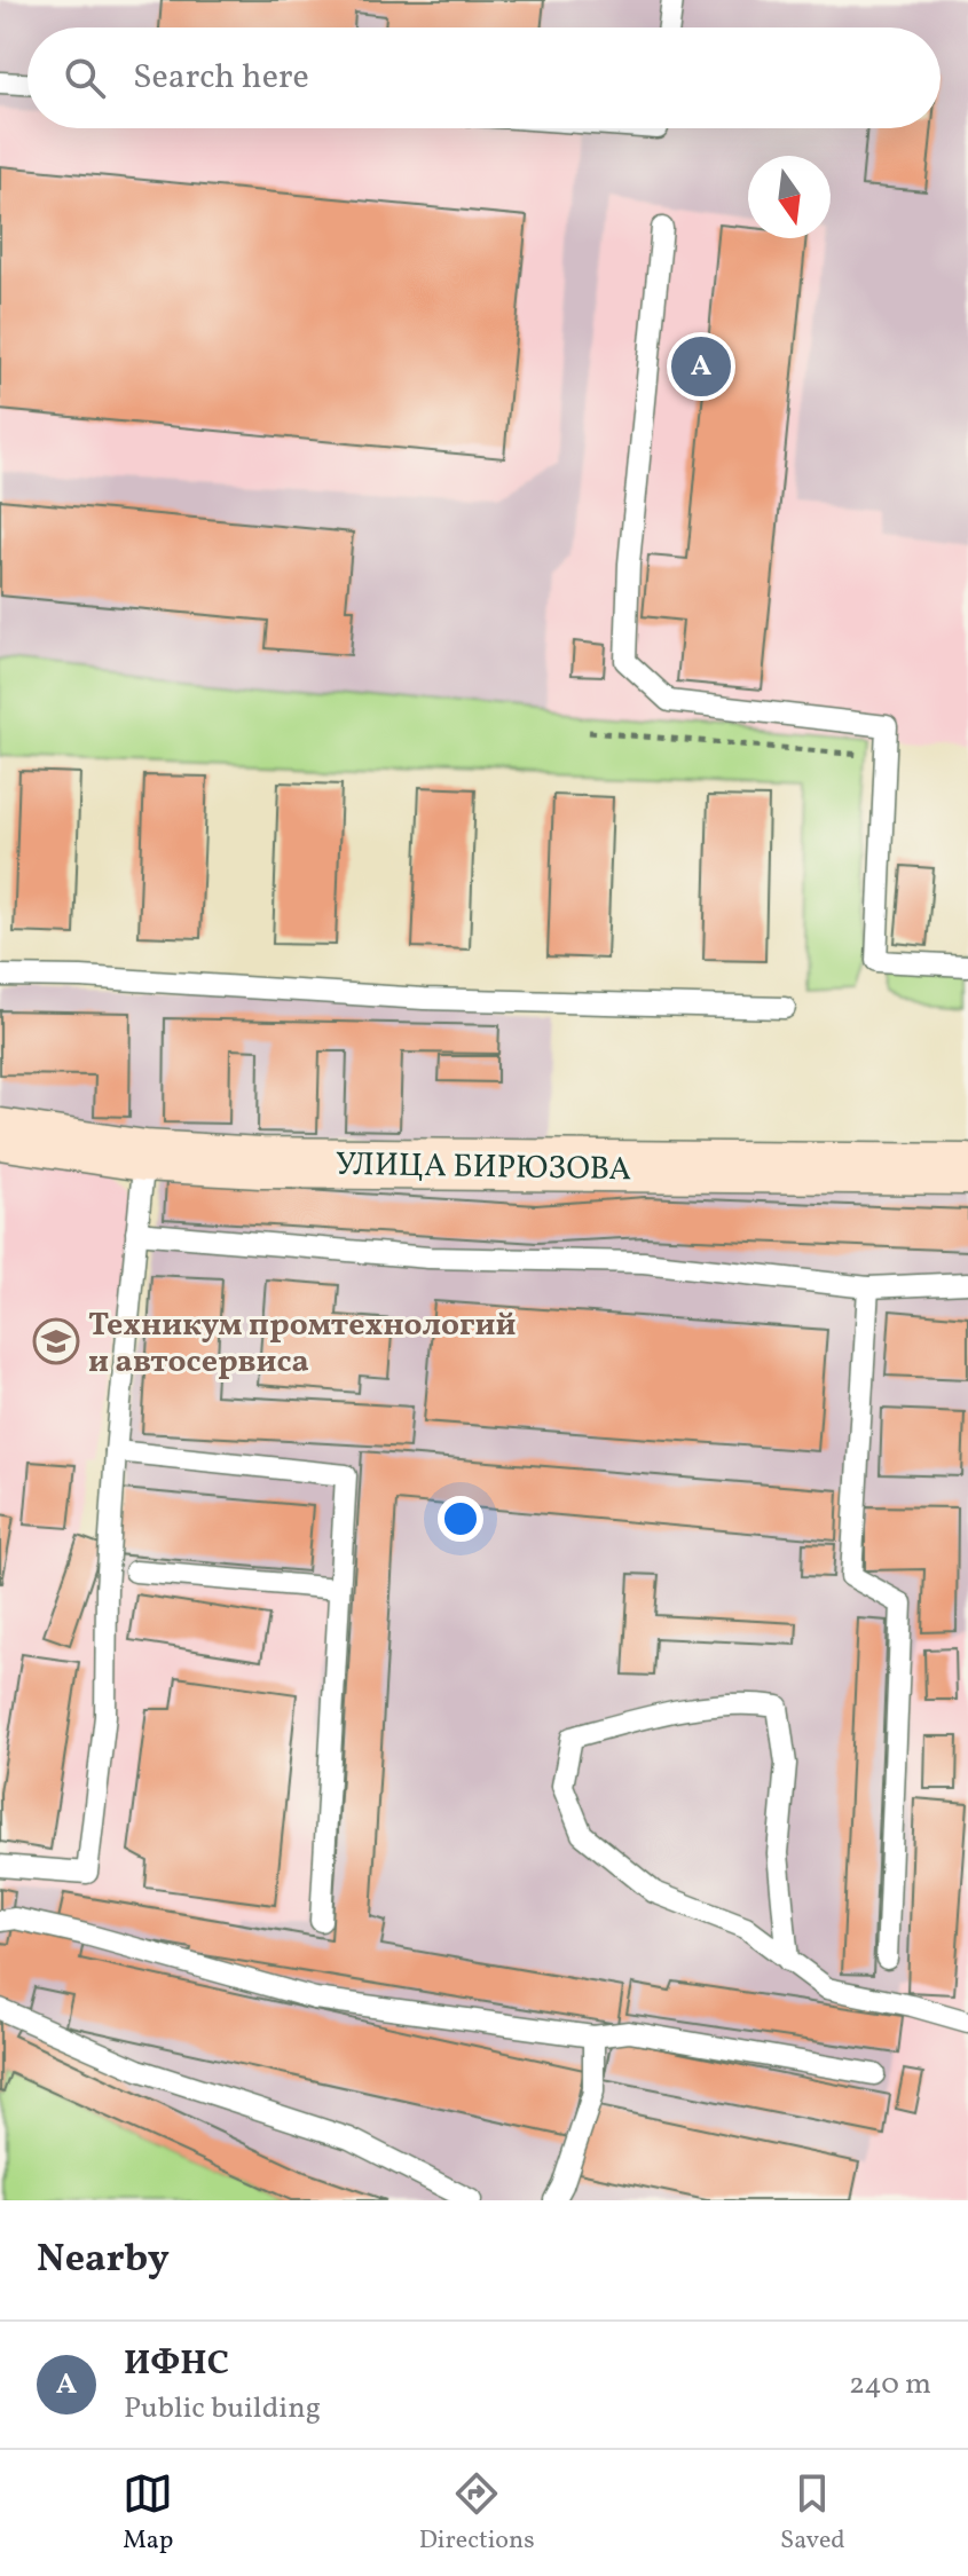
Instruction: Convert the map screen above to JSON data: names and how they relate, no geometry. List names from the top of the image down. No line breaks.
{"streets":{"main road":["УЛИЦА БИРЮЗОВА"]},"places":{"school or university":["Техникум промтехнологий и автосервиса"]},"north":"bottom","page":{"search":"Search here","pins":"A","heading":"Nearby","list":[{"mark":"A","name":"ИФНС","note":"Public building","value":"240 m"}],"nav":["Map","Directions","Saved"]}}
